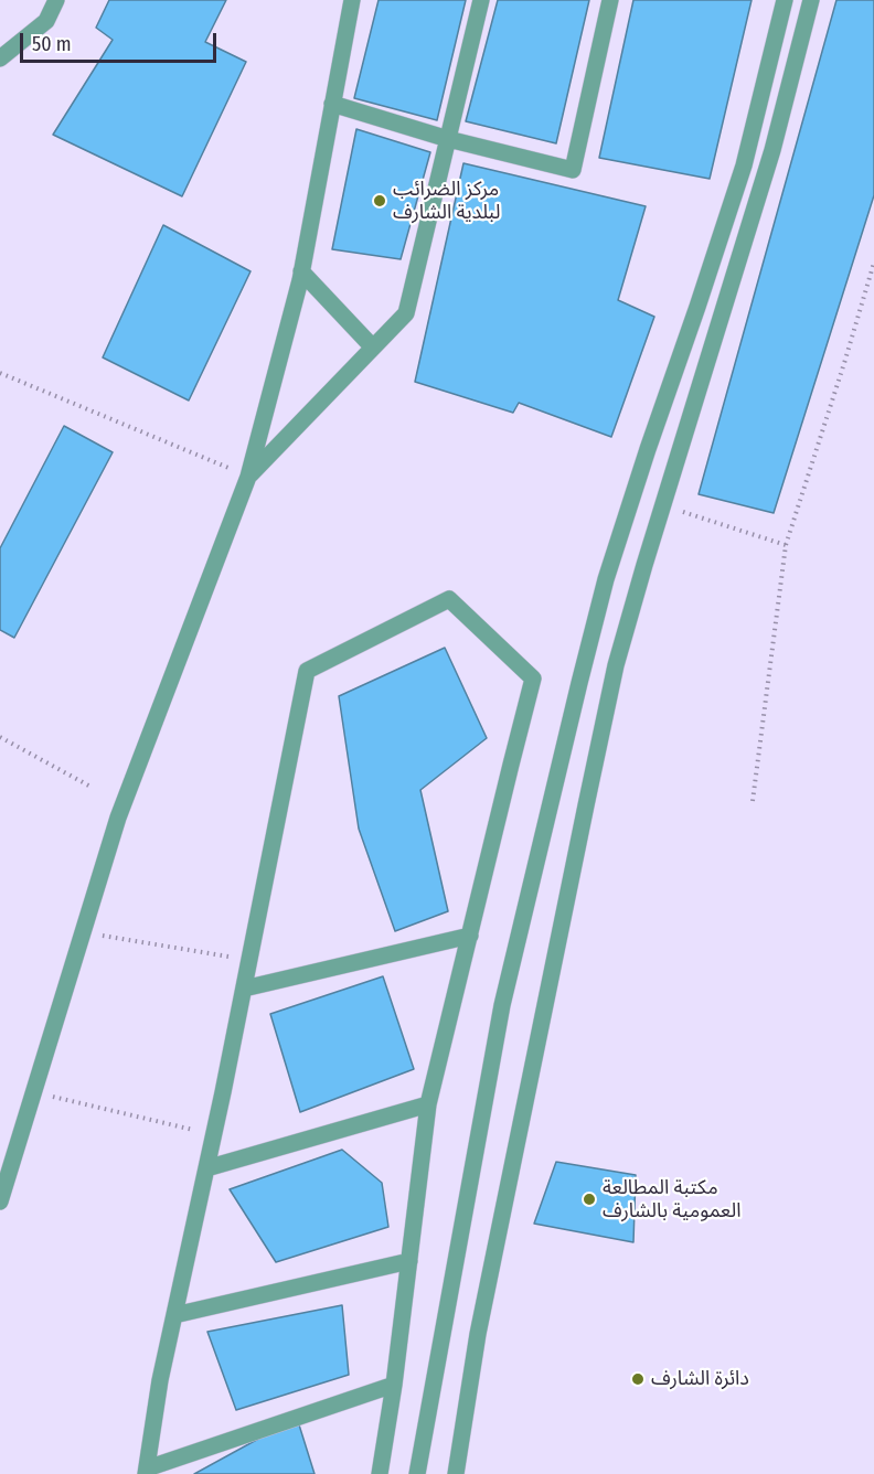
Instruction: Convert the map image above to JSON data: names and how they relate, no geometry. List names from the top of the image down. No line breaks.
{"places":["مركز الضرائب لبلدية الشارف","مكتبة المطالعة العمومية بالشارف","دائرة الشارف"],"scale_bar":"50 m"}
